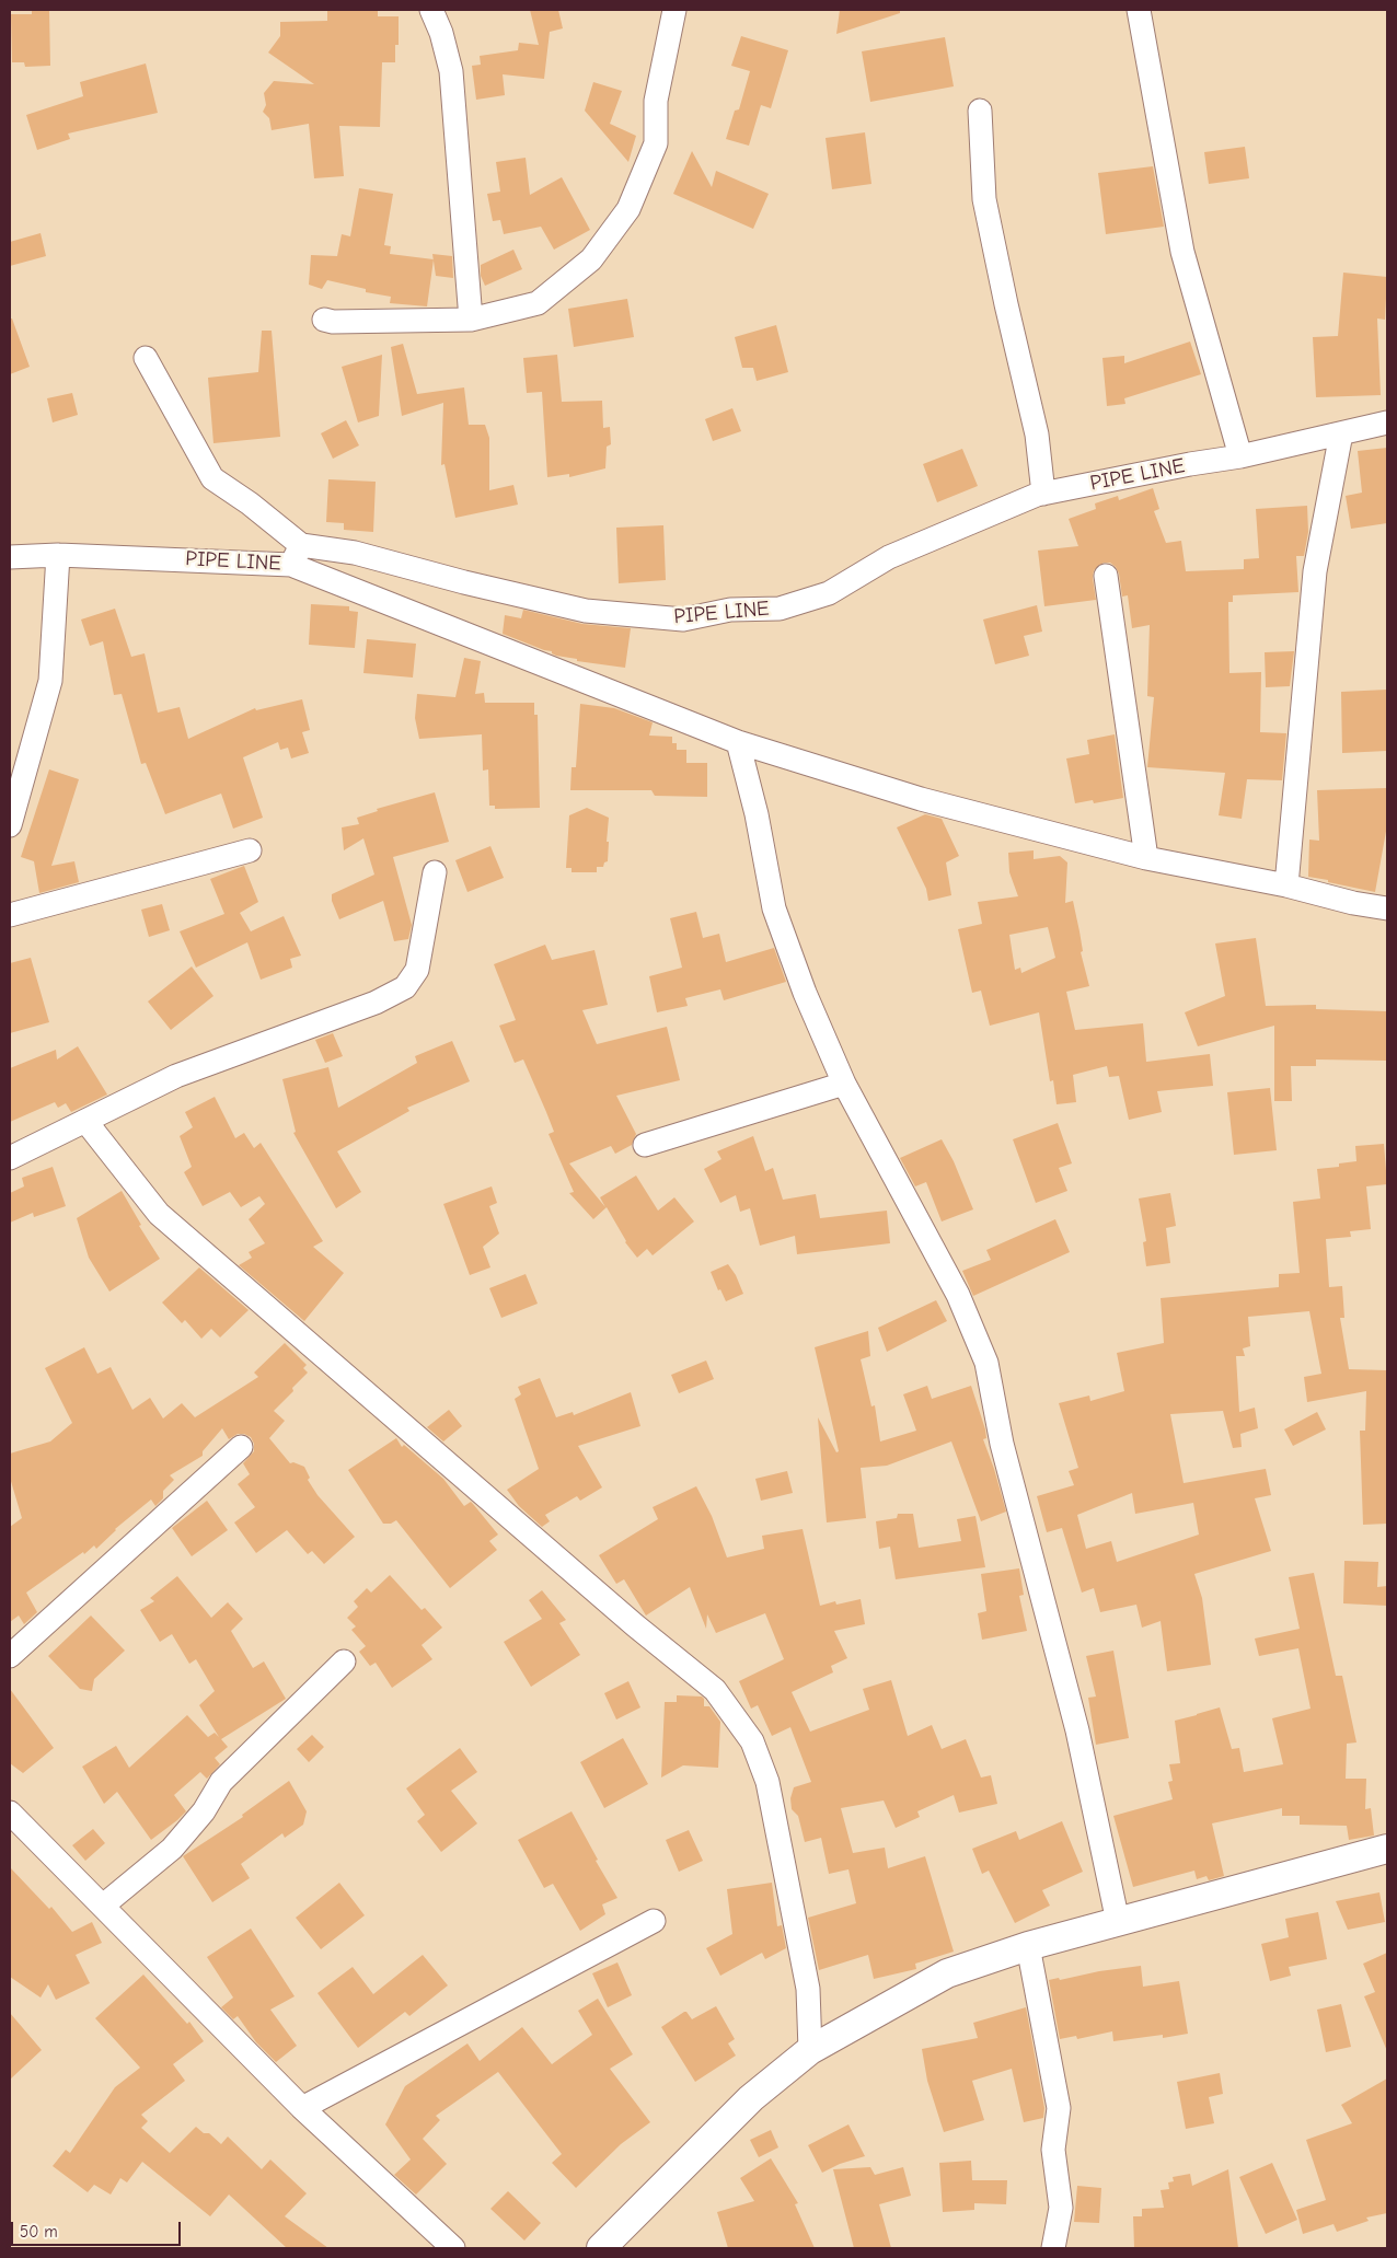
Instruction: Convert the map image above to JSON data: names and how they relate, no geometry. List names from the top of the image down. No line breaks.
{"streets":{"street":["PIPE LINE"]},"scale_bar":"50 m"}
